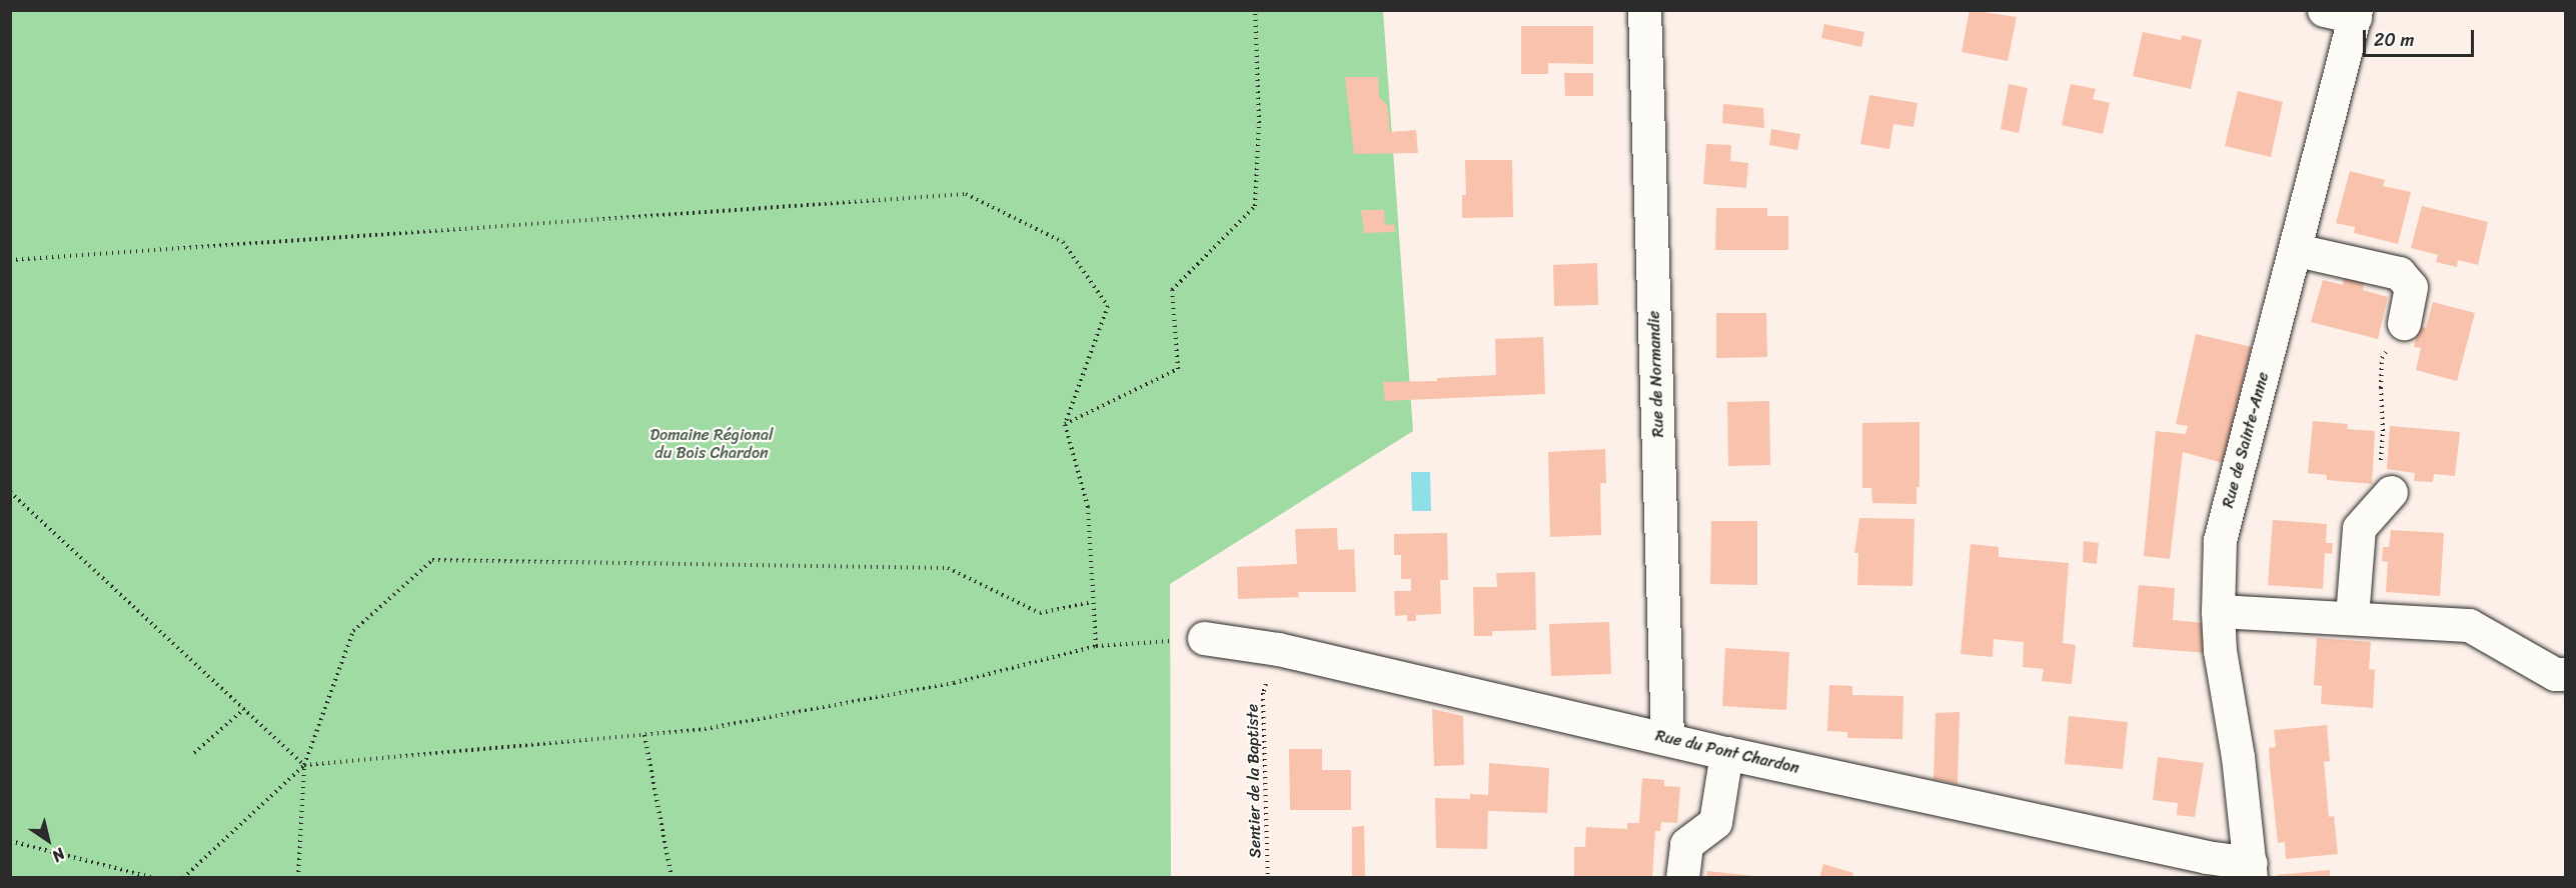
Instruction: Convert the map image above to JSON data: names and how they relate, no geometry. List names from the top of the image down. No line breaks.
{"streets":{"street":["Rue de Normandie","Rue de Sainte-Anne","Rue du Pont Chardon"],"path":["Sentier de la Baptiste"]},"crossings":[["Rue de Normandie","Rue du Pont Chardon"],["Rue de Sainte-Anne","Rue du Pont Chardon"],["Rue du Pont Chardon","Sentier de la Baptiste"]],"parks":["Domaine Régional du Bois Chardon"],"scale_bar":"20 m","north":"bottom right"}
